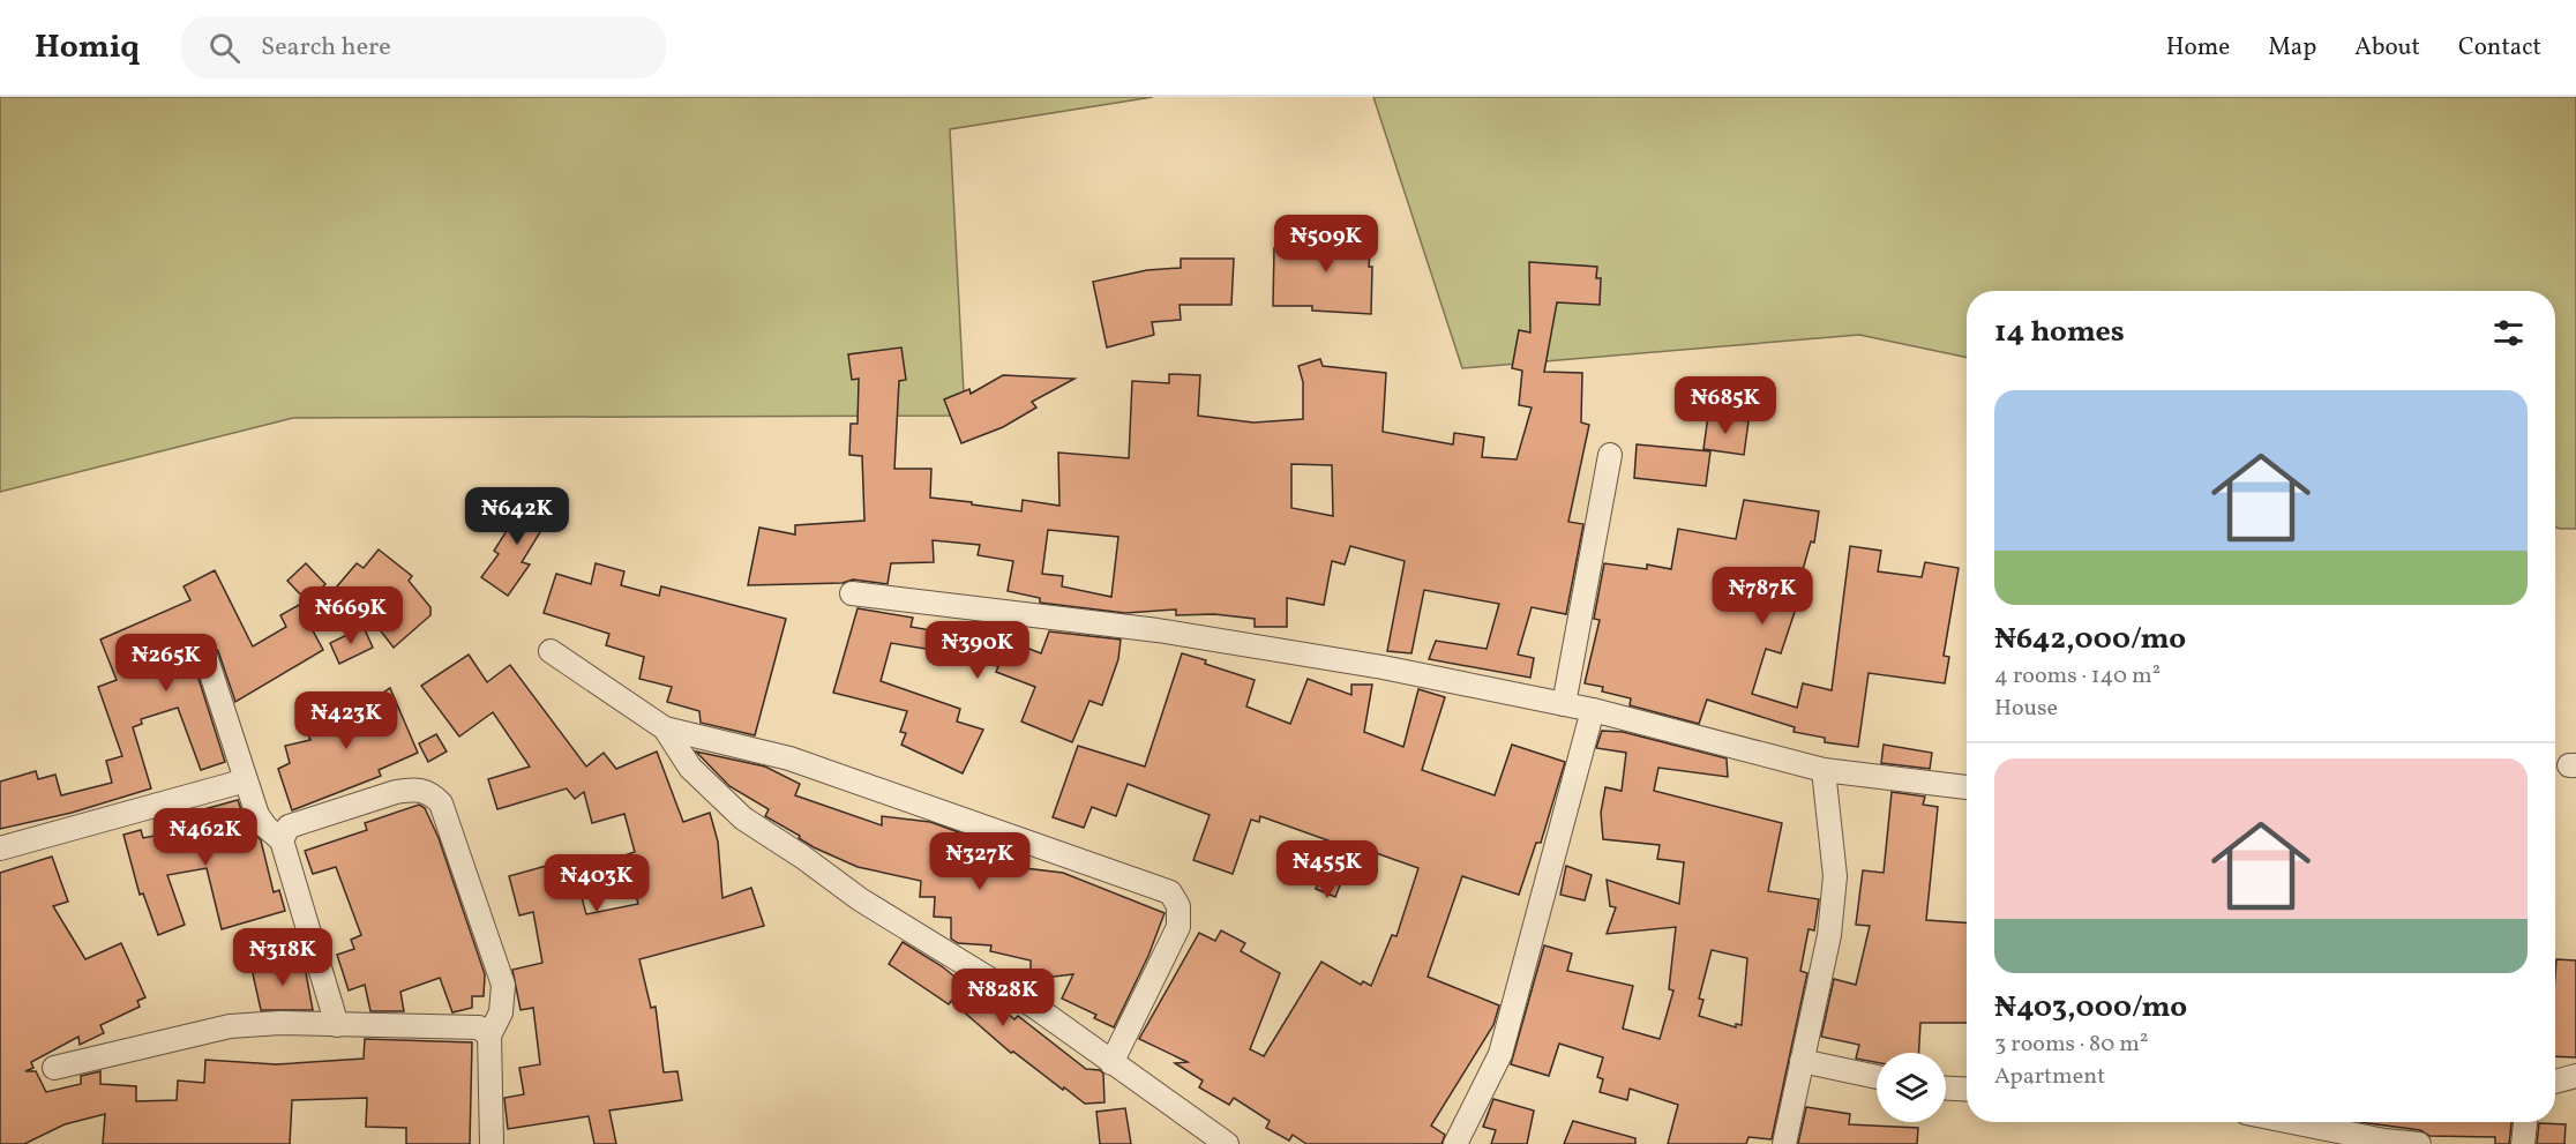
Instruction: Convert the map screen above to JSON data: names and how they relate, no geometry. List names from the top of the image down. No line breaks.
{"page":{"header":"Homiq","search":"Search here","nav":["Home","Map","About","Contact"],"price":["₦509K","₦685K","₦642K","₦787K","₦669K","₦390K","₦265K","₦423K","₦462K","₦327K","₦455K","₦403K","₦318K","₦828K"],"heading":"14 homes","list":[{"name":"₦642,000/mo","note":"4 rooms · 140 m² · House"},{"name":"₦403,000/mo","note":"3 rooms · 80 m² · Apartment"}]}}
